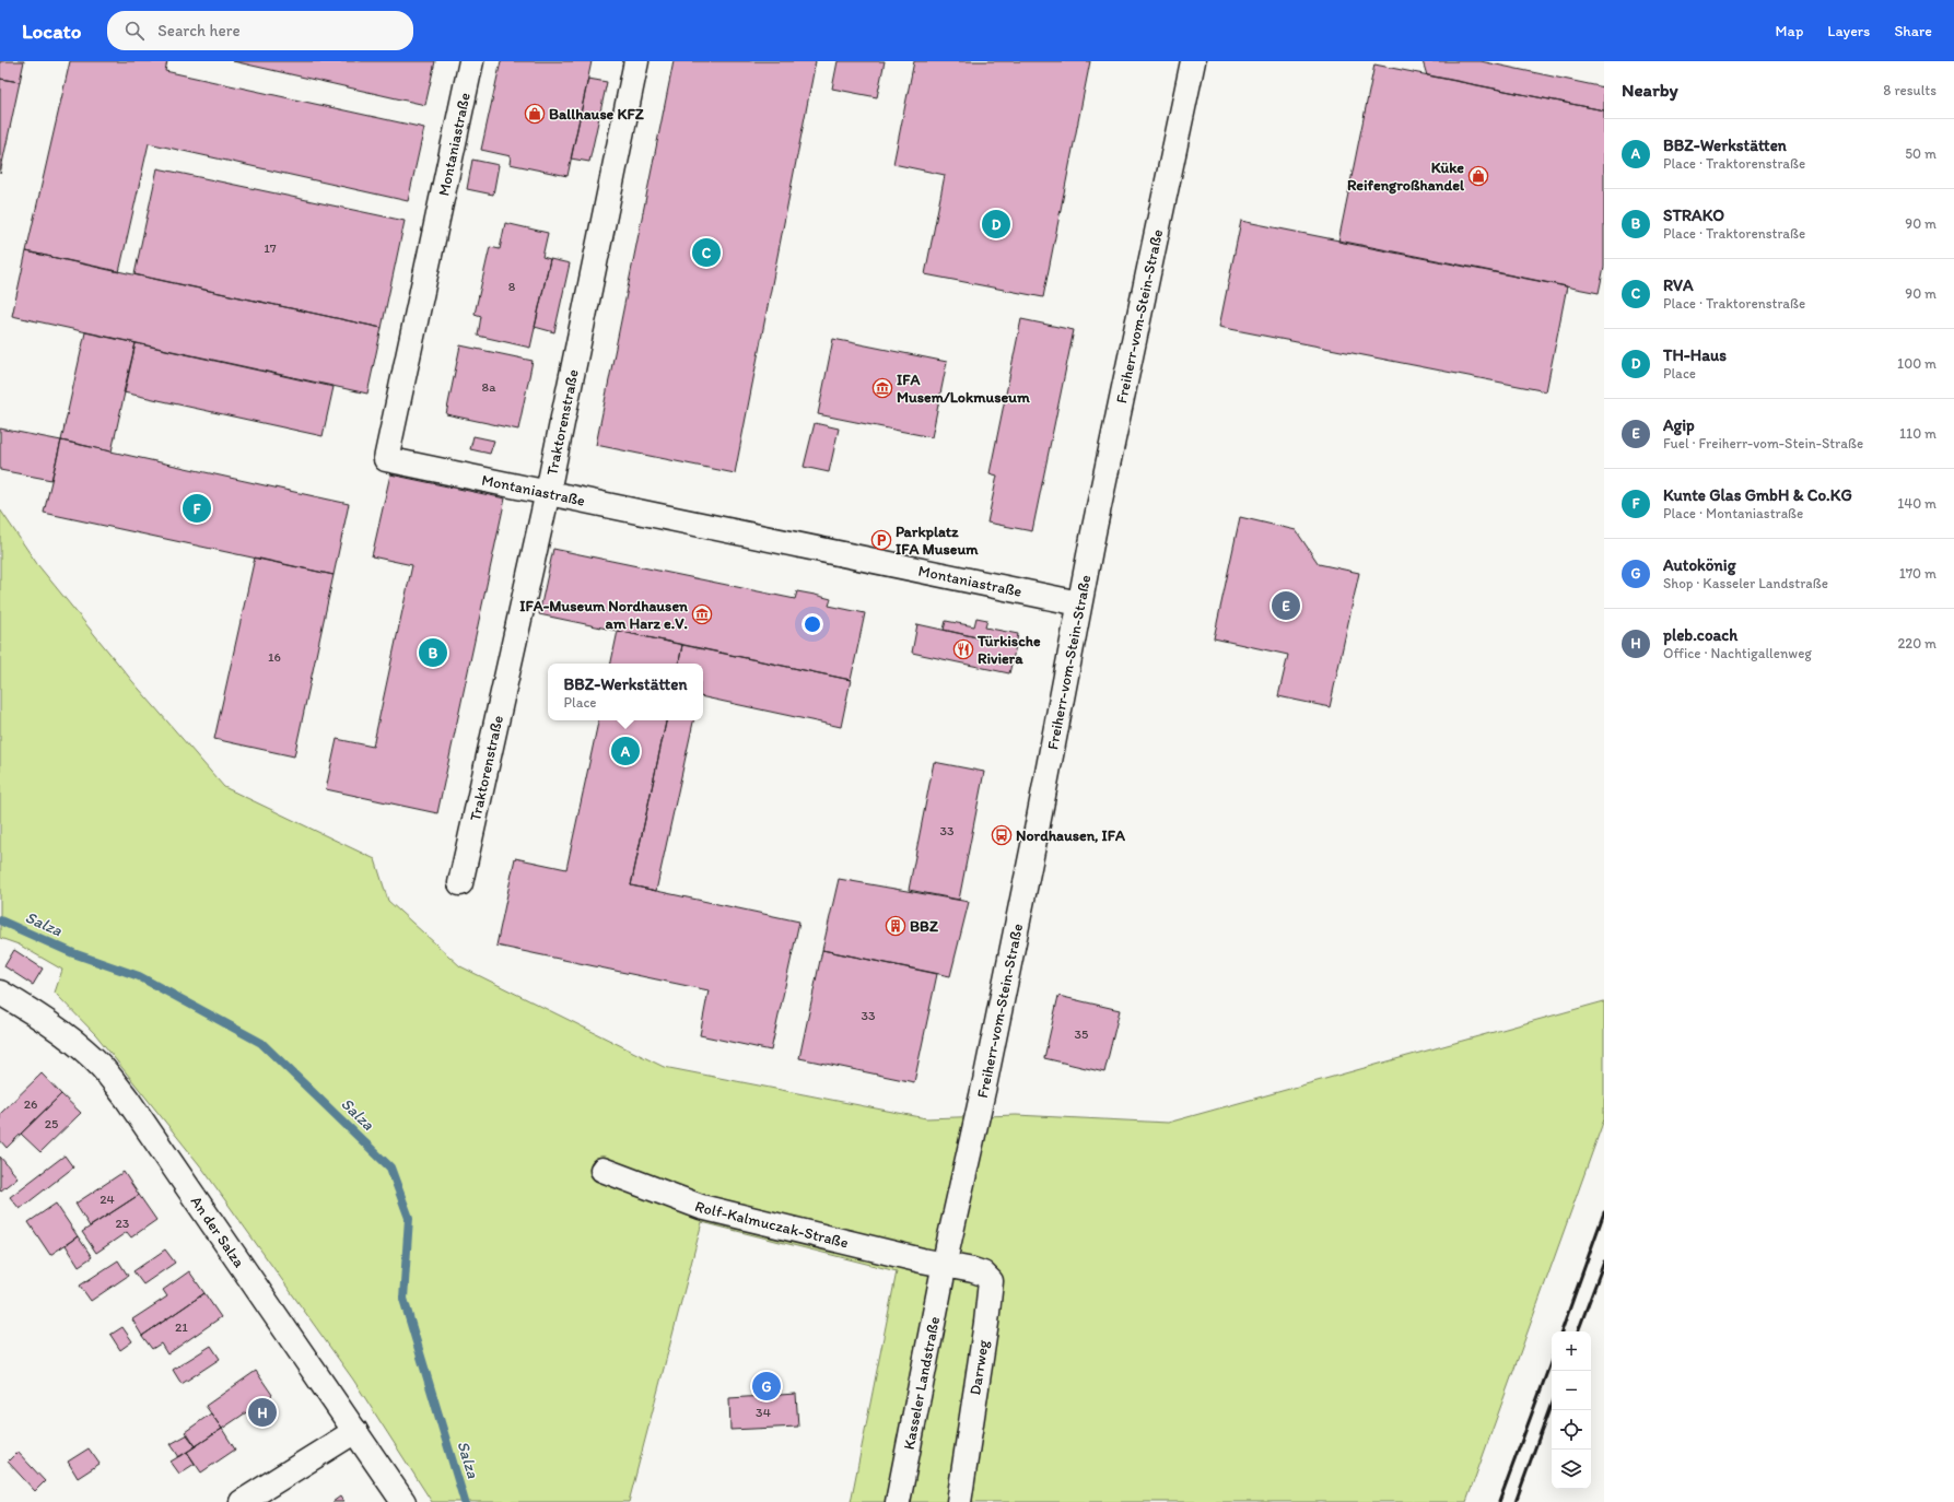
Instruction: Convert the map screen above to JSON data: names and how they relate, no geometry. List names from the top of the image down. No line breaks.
{"streets":{"street":["Montaniastraße","Freiherr-vom-Stein-Straße","Traktorenstraße","Rolf-Kalmuczak-Straße","An der Salza","Darrweg","Kasseler Landstraße"]},"crossings":[["Montaniastraße","Freiherr-vom-Stein-Straße"],["Montaniastraße","Traktorenstraße"],["Freiherr-vom-Stein-Straße","Rolf-Kalmuczak-Straße"],["Freiherr-vom-Stein-Straße","Darrweg"],["Freiherr-vom-Stein-Straße","Kasseler Landstraße"],["Rolf-Kalmuczak-Straße","Darrweg"],["Rolf-Kalmuczak-Straße","Kasseler Landstraße"],["Darrweg","Kasseler Landstraße"]],"water":["Salza"],"places":{"shop":["Ballhause KFZ","Küke Reifengroßhandel"],"museum":["IFA Musem/Lokmuseum","IFA-Museum Nordhausen am Harz e.V."],"parking":["Parkplatz IFA Museum"],"restaurant":["Türkische Riviera"],"bus stop":["Nordhausen, IFA"],"building":["BBZ"]},"house_numbers":["17","8","8a","16","33","33","35","26","25","24","23","21","34"],"page":{"header":"Locato","search":"Search here","nav":["Map","Layers","Share"],"heading":["Nearby","8 results"],"list":[{"mark":"A","name":"BBZ-Werkstätten","note":"Place · Traktorenstraße","value":"50 m"},{"mark":"B","name":"STRAKO","note":"Place · Traktorenstraße","value":"90 m"},{"mark":"C","name":"RVA","note":"Place · Traktorenstraße","value":"90 m"},{"mark":"D","name":"TH-Haus","note":"Place","value":"100 m"},{"mark":"E","name":"Agip","note":"Fuel · Freiherr-vom-Stein-Straße","value":"110 m"},{"mark":"F","name":"Kunte Glas GmbH & Co.KG","note":"Place · Montaniastraße","value":"140 m"},{"mark":"G","name":"Autokönig","note":"Shop · Kasseler Landstraße","value":"170 m"},{"mark":"H","name":"pleb.coach","note":"Office · Nachtigallenweg","value":"220 m"}],"pins":["D","C","F","E","B","A","G","H"],"popup":["BBZ-Werkstätten","Place"],"map_buttons":["+","−"]}}
